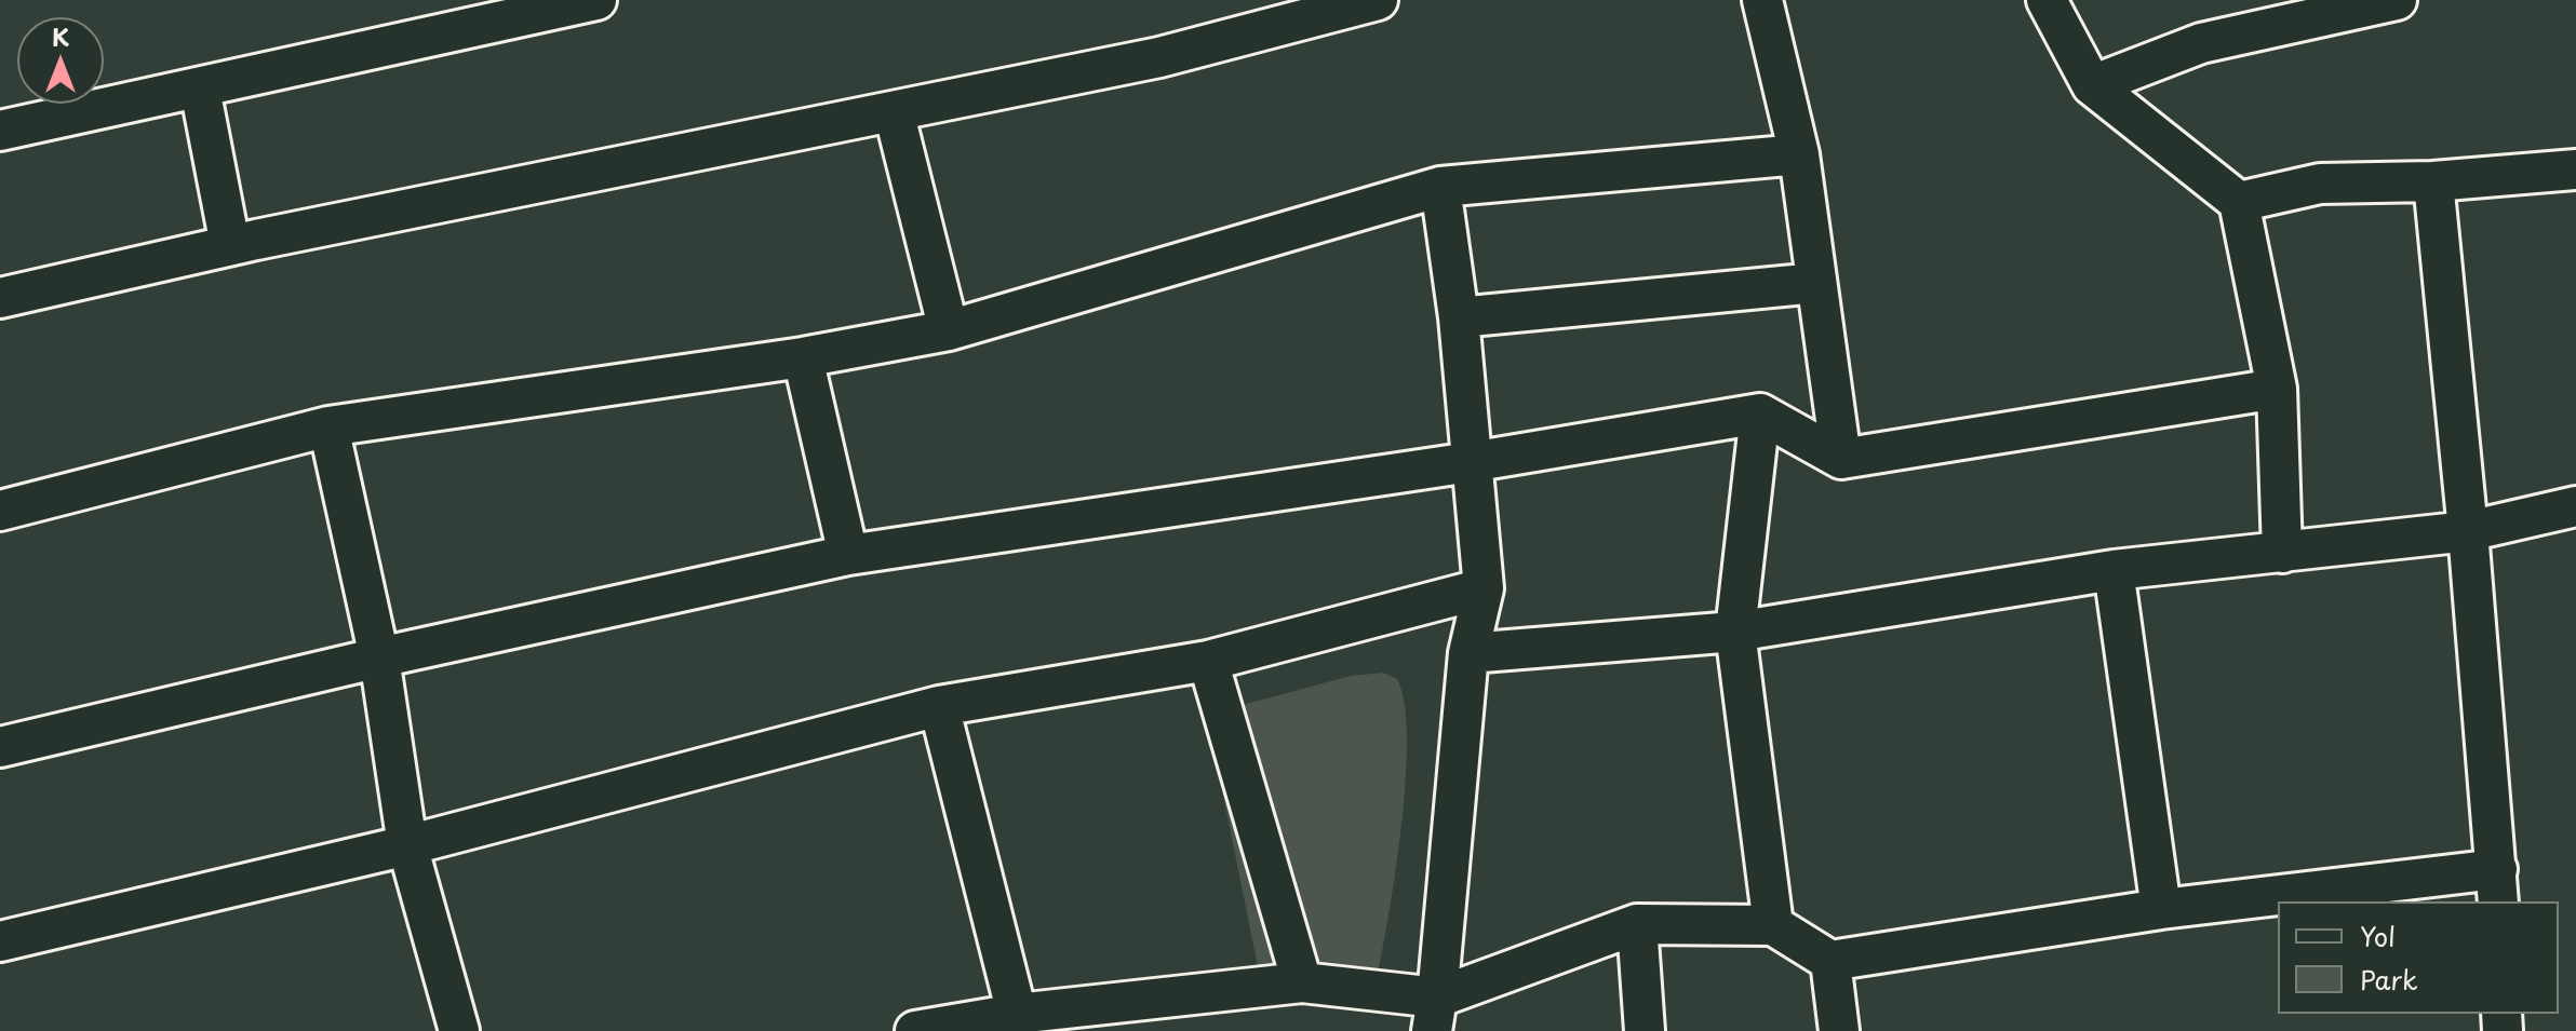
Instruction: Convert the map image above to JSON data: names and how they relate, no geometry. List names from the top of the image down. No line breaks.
{"legend":["Yol","Park"],"north":"top"}
